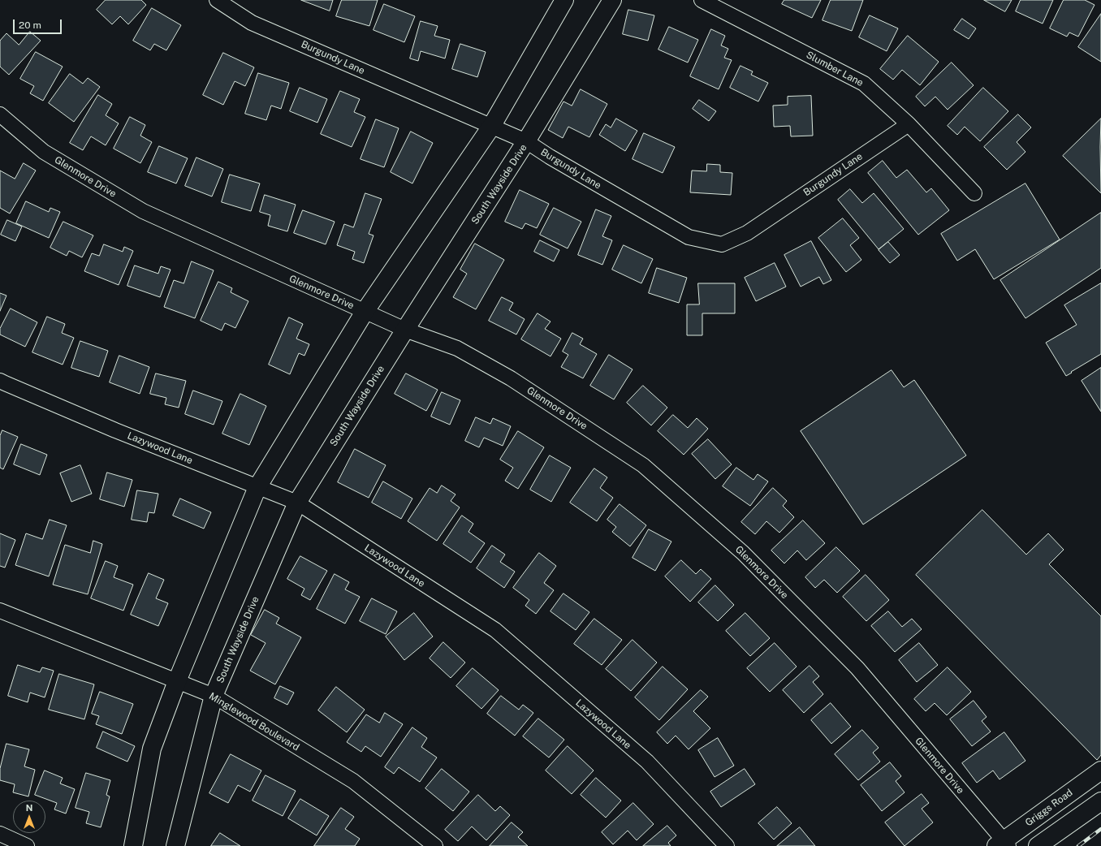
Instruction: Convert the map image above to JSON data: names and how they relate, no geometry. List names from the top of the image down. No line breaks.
{"streets":{"main road":["South Wayside Drive","Griggs Road"],"street":["Burgundy Lane","Slumber Lane","Glenmore Drive","Lazywood Lane","Minglewood Boulevard"]},"crossings":[["Burgundy Lane","Slumber Lane"],["Burgundy Lane","South Wayside Drive"],["Glenmore Drive","South Wayside Drive"],["Glenmore Drive","Griggs Road"],["South Wayside Drive","Lazywood Lane"],["South Wayside Drive","Minglewood Boulevard"]],"scale_bar":"20 m","north":"top"}
